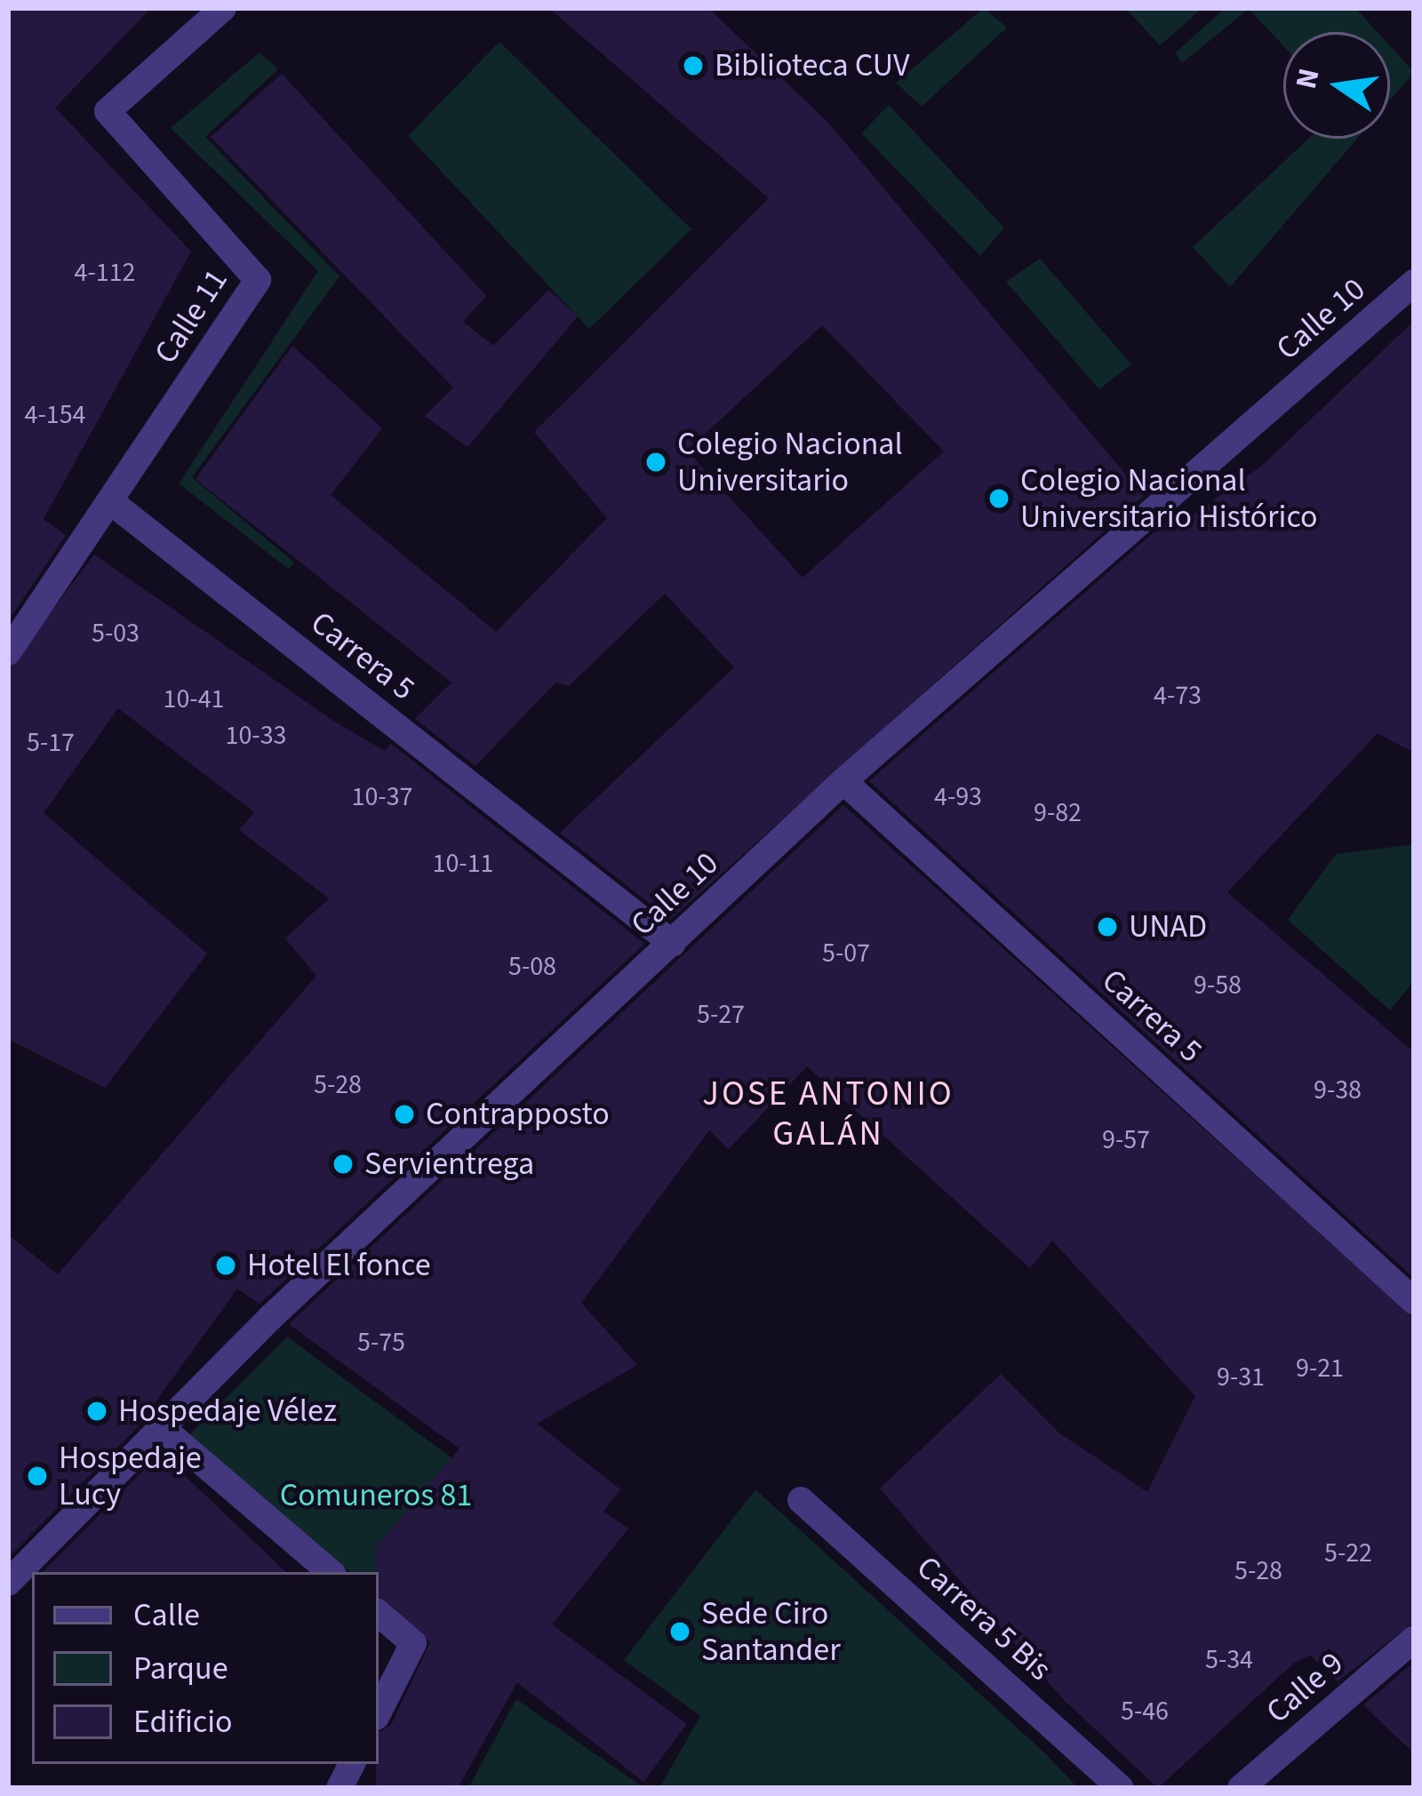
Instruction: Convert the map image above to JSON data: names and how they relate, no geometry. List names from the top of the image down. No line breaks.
{"streets":{"street":["Calle 11","Calle 10","Carrera 5","Carrera 5 Bis","Calle 9"]},"crossings":[["Calle 11","Carrera 5"],["Calle 10","Carrera 5"]],"districts":["JOSE ANTONIO GALÁN"],"parks":["Comuneros 81"],"places":["Biblioteca CUV","Colegio Nacional Universitario","Colegio Nacional Universitario Histórico","UNAD","Contrapposto","Servientrega","Hotel El fonce","Hospedaje Vélez","Hospedaje Lucy","Sede Ciro Santander"],"house_numbers":["4-112","4-154","5-03","4-73","10-41","10-33","5-17","10-37","4-93","9-82","10-11","5-07","5-08","9-58","5-27","5-28","9-38","9-57","5-75","9-21","9-31","5-22","5-28","5-34","5-46"],"legend":["Calle","Parque","Edificio"],"north":"left"}
